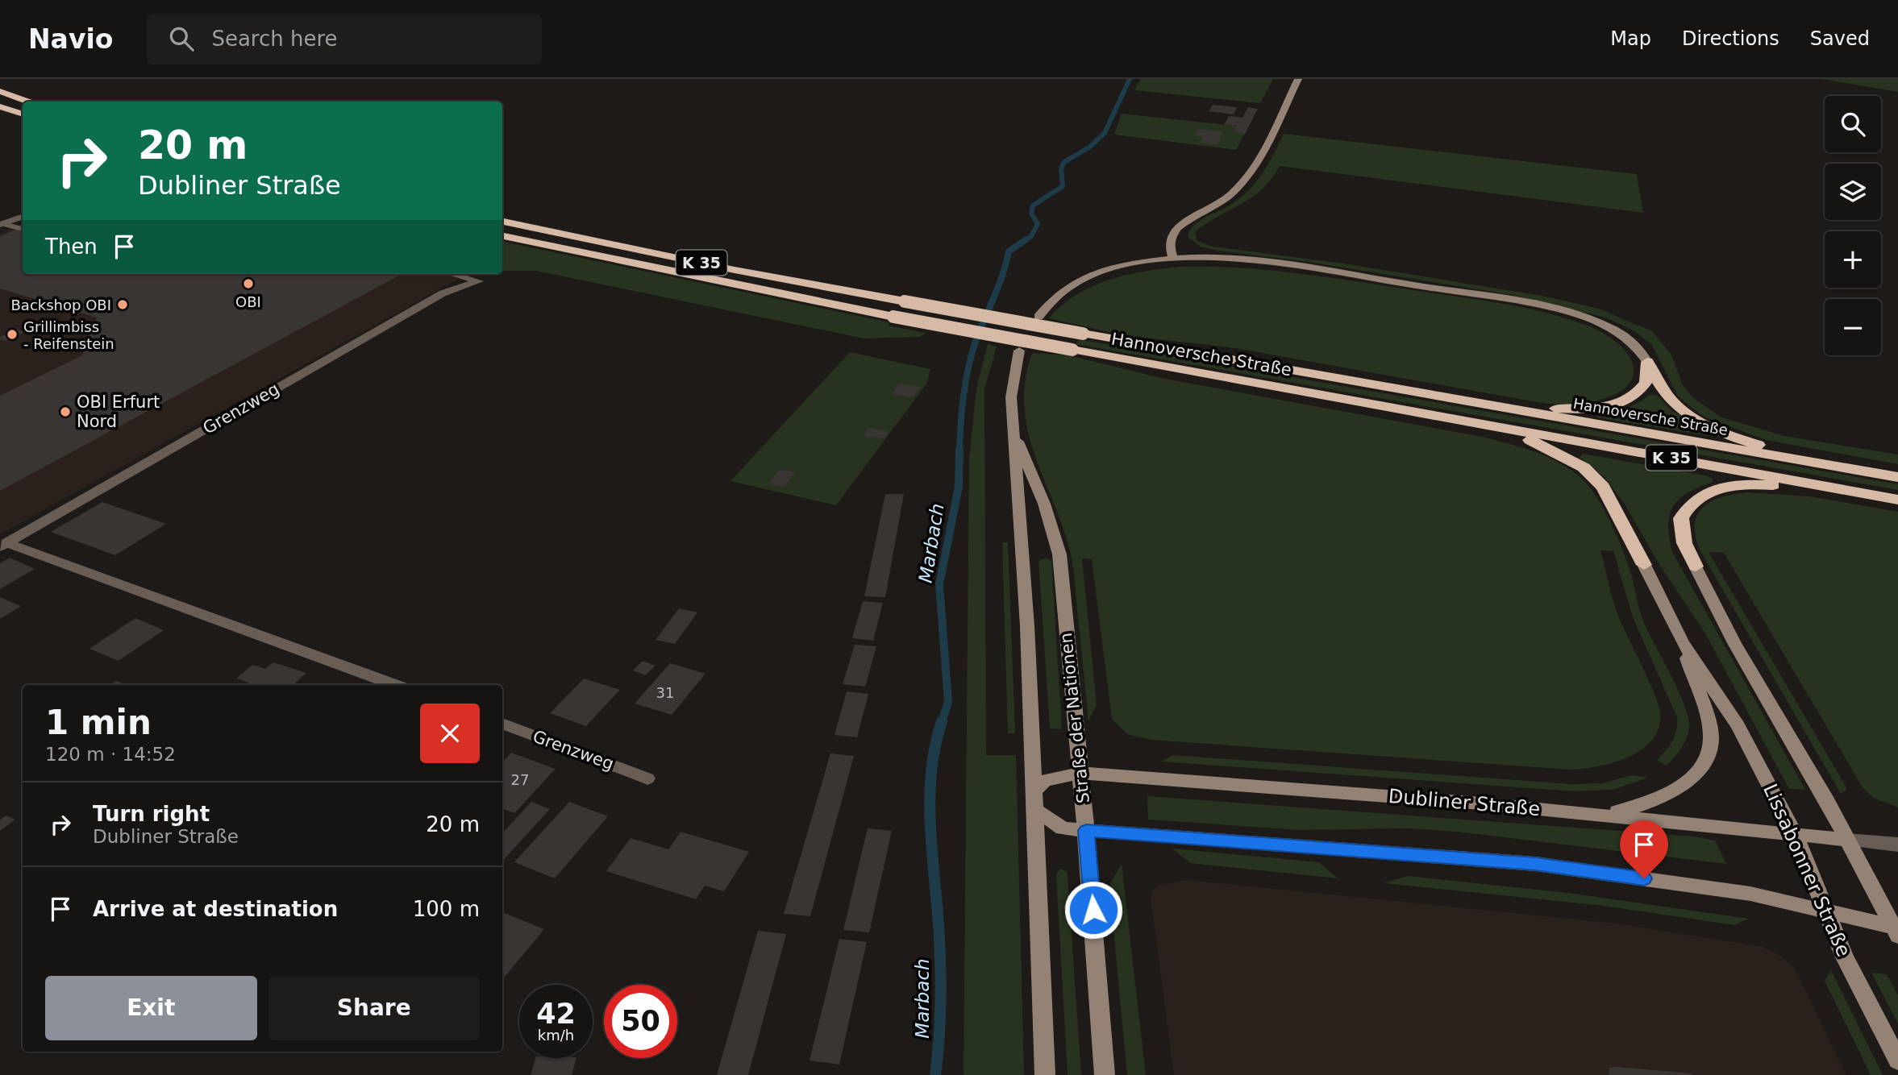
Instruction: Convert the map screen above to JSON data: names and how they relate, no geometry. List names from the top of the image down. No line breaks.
{"streets":{"highway":["K 35","Hannoversche Straße"],"main road":["Straße der Nationen","Dubliner Straße","Lissabonner Straße"],"street":["Grenzweg"]},"crossings":[["Straße der Nationen","Dubliner Straße"],["Dubliner Straße","Lissabonner Straße"]],"water":["Marbach"],"places":["OBI","Backshop OBI","Grillimbiss - Reifenstein","OBI Erfurt Nord"],"house_numbers":["31","27"],"page":{"header":"Navio","search":"Search here","nav":["Map","Directions","Saved"],"map_buttons":["+","−"],"turn":["20 m","Dubliner Straße"],"then":"Then","heading":["1 min","120 m · 14:52"],"list":[{"name":"Turn right","note":"Dubliner Straße","value":"20 m"},{"name":"Arrive at destination","value":"100 m"}],"buttons":["Exit","Share"],"speed":"42 km/h","limit":"50"}}
